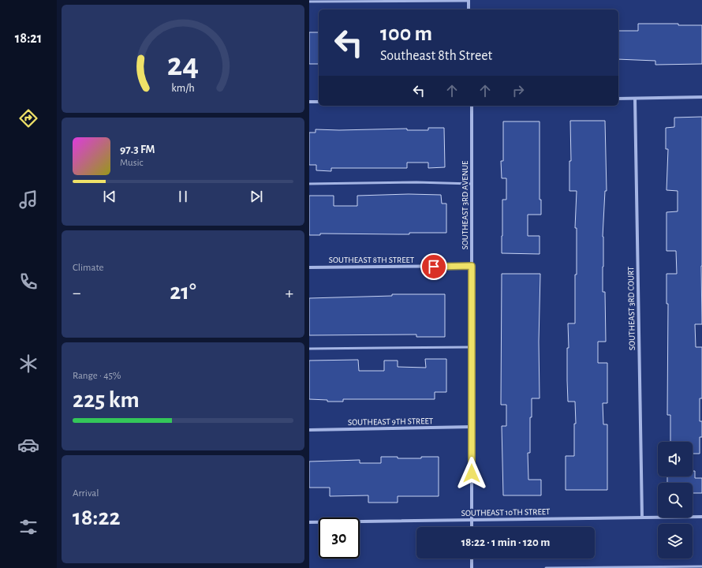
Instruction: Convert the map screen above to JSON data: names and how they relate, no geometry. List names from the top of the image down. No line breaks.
{"streets":{"street":["SOUTHEAST 3RD AVENUE","SOUTHEAST 8TH STREET","SOUTHEAST 3RD COURT","SOUTHEAST 9TH STREET","SOUTHEAST 10TH STREET"]},"crossings":[["SOUTHEAST 3RD AVENUE","SOUTHEAST 8TH STREET"],["SOUTHEAST 3RD AVENUE","SOUTHEAST 9TH STREET"],["SOUTHEAST 3RD AVENUE","SOUTHEAST 10TH STREET"],["SOUTHEAST 3RD COURT","SOUTHEAST 10TH STREET"]],"page":{"tabs":"18:21","turn":["100 m","Southeast 8th Street"],"song":["97.3 FM","Music"],"tile":["Climate",["Range · 45%","225 km"],["Arrival","18:22"]],"heat":["−","21°","+"],"limit":"30","trip":"18:22 · 1 min · 120 m","gauge":["24","km/h"]}}
